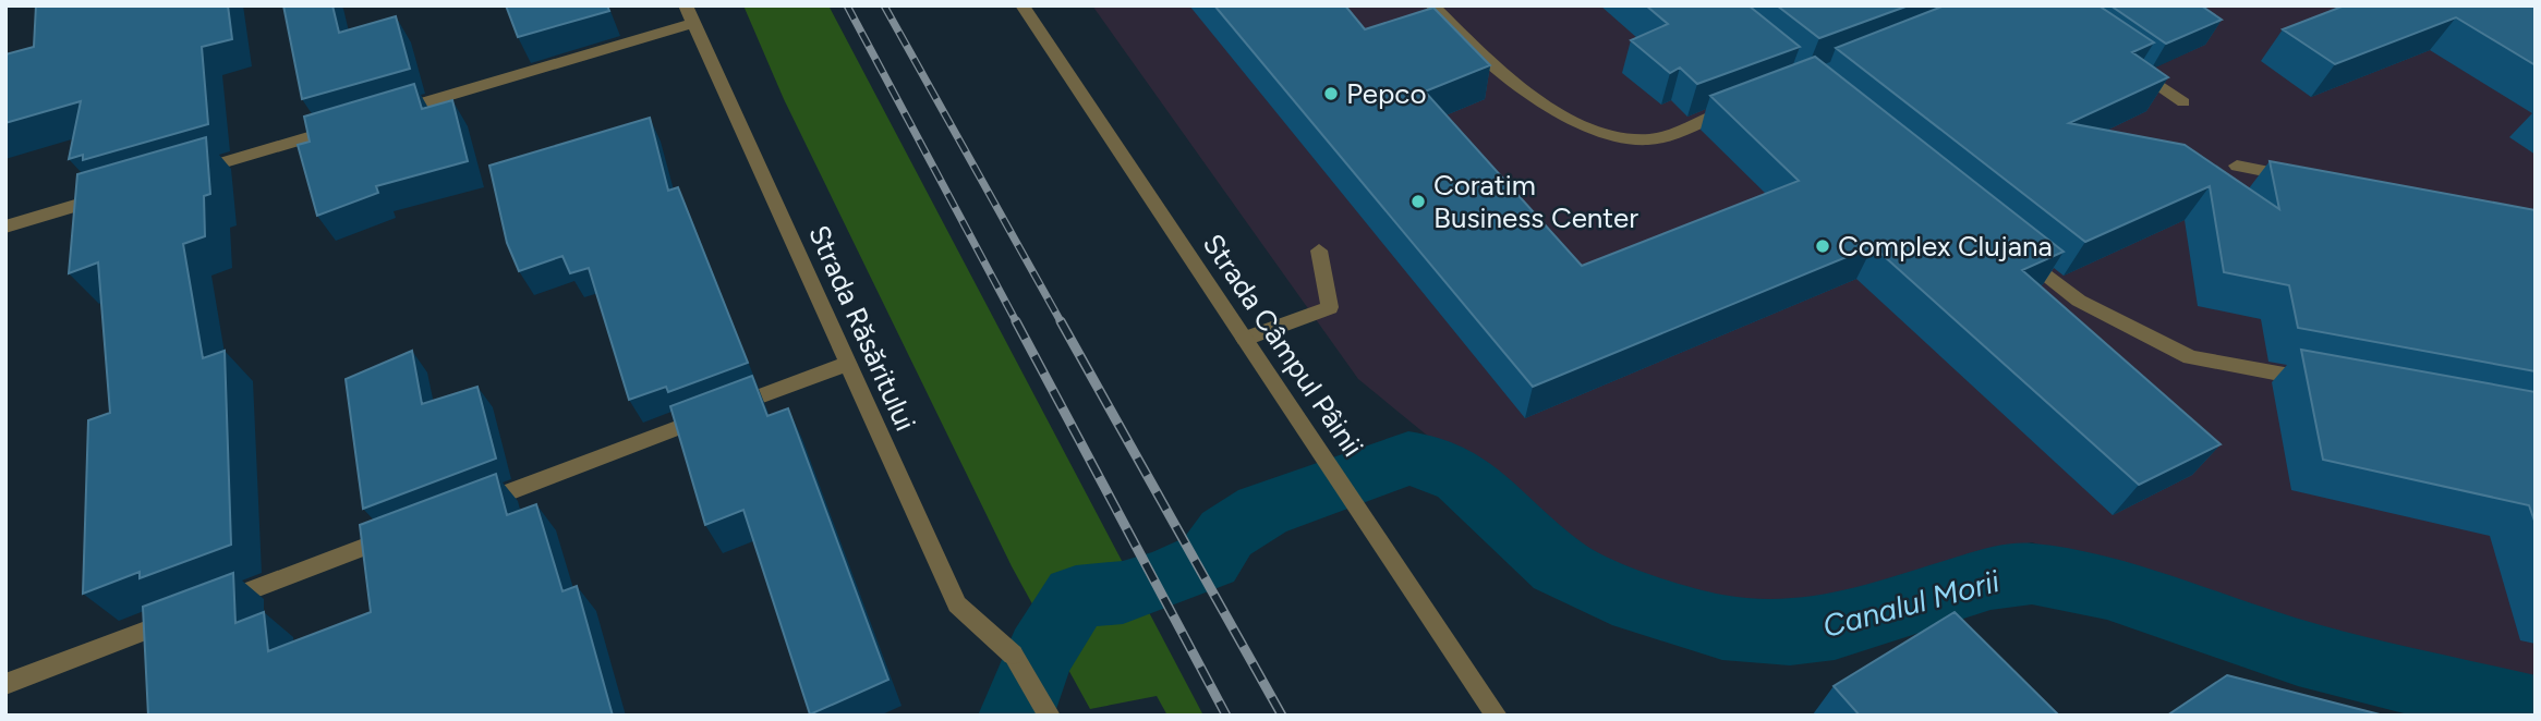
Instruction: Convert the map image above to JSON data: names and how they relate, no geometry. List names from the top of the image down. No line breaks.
{"streets":{"street":["Strada Răsăritului","Strada Câmpul Pâinii"]},"water":["Canalul Morii"],"places":["Pepco","Coratim Business Center","Complex Clujana"]}
